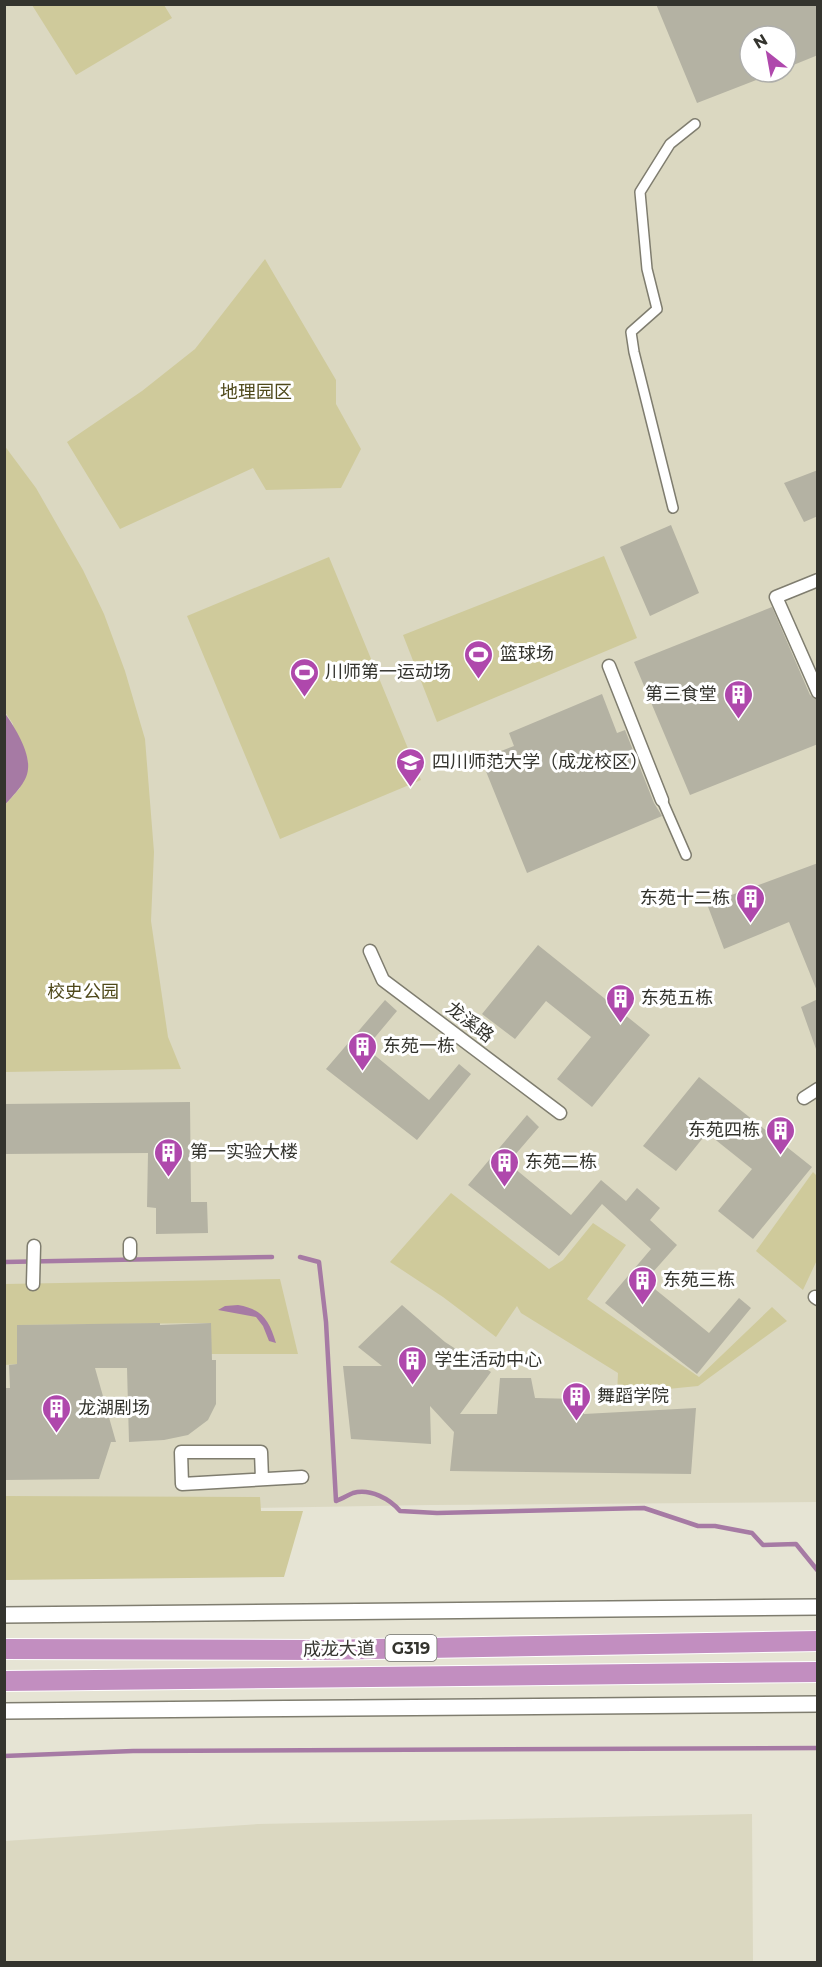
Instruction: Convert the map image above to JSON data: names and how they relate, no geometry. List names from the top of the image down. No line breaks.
{"streets":{"highway":["G319","成龙大道"],"street":["龙溪路"]},"parks":["地理园区","校史公园"],"places":{"sports":["篮球场","川师第一运动场"],"building":["第三食堂","东苑十二栋","东苑五栋","东苑一栋","东苑四栋","第一实验大楼","东苑二栋","东苑三栋","学生活动中心","舞蹈学院","龙湖剧场"],"school or university":["四川师范大学（成龙校区）"]},"north":"top left"}
